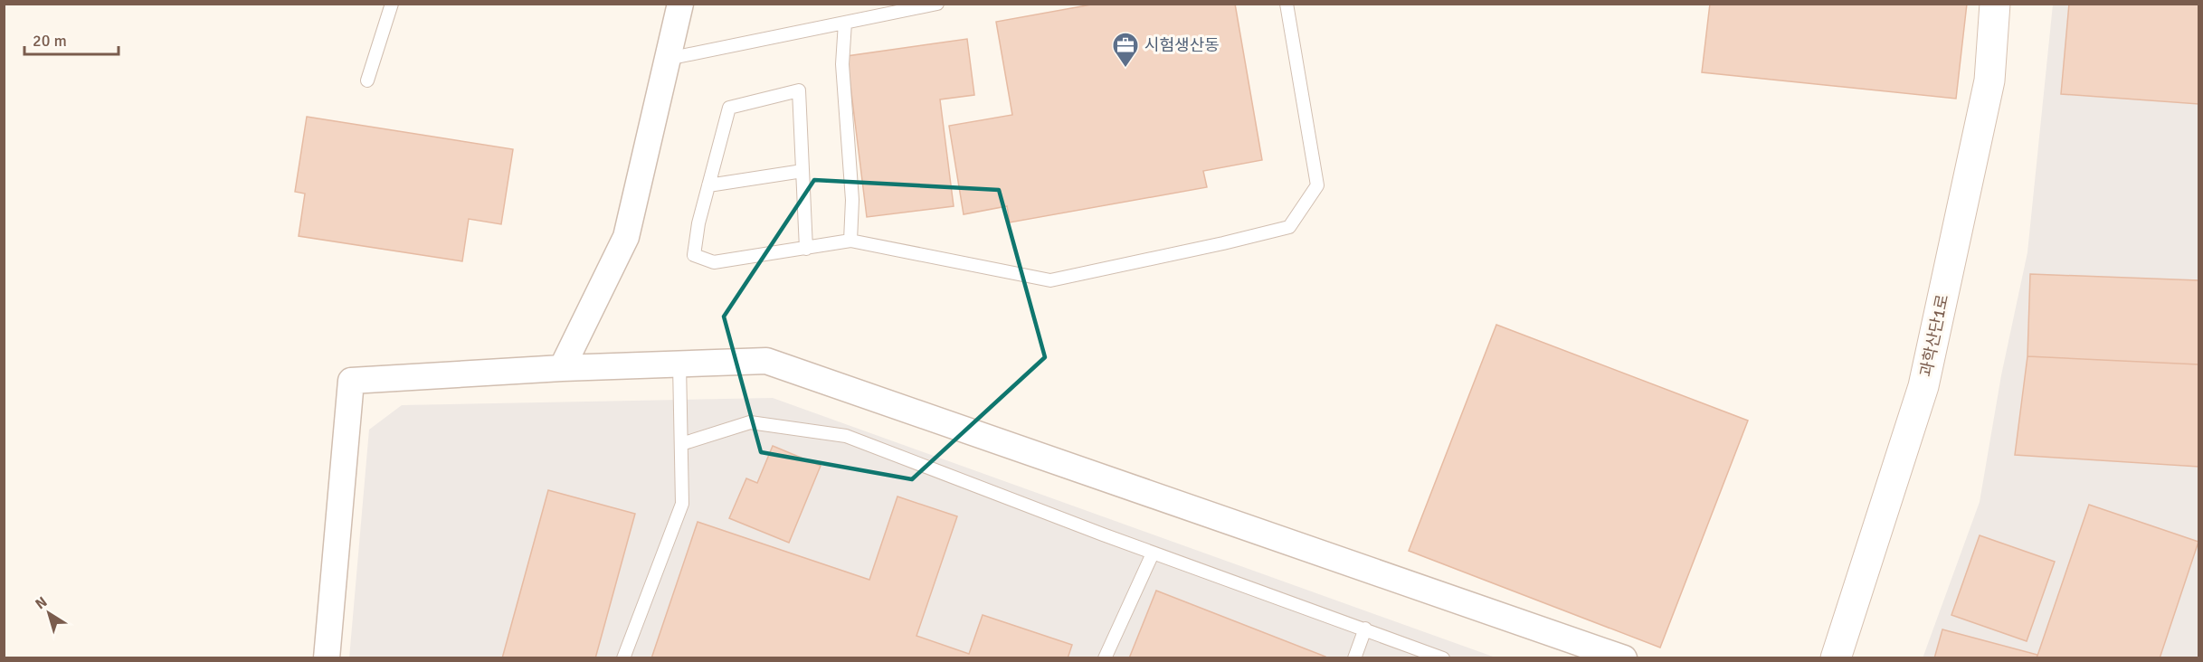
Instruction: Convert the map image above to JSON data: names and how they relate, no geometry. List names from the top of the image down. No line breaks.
{"streets":{"main road":["과학산단1로"]},"places":{"office":["시험생산동"]},"scale_bar":"20 m","north":"top left"}
